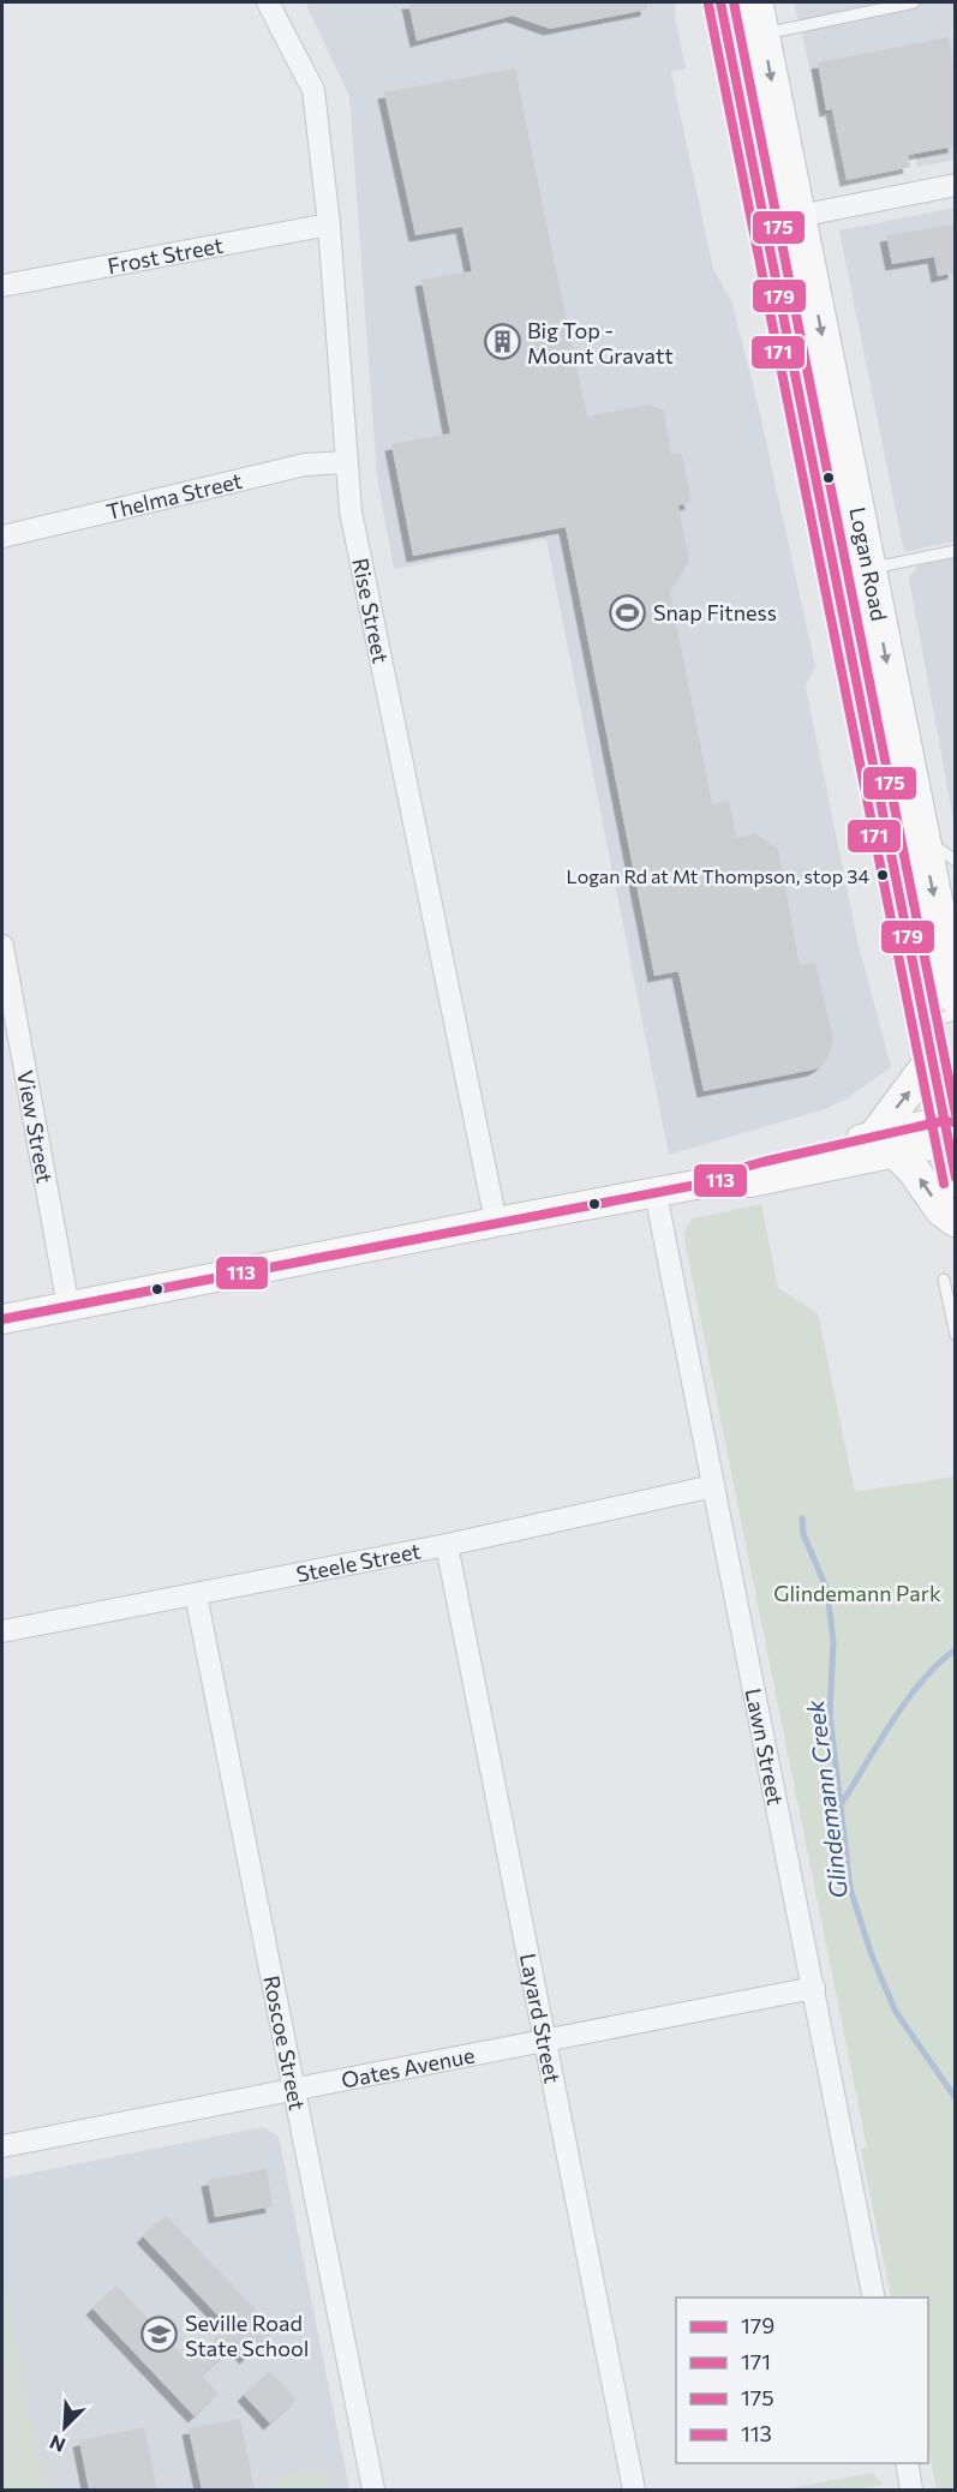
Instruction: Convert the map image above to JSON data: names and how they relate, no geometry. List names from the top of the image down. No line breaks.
{"streets":{"main road":["Logan Road"],"street":["Frost Street","Thelma Street","Rise Street","View Street","Steele Street","Lawn Street","Layard Street","Roscoe Street","Oates Avenue"]},"crossings":[["Frost Street","Rise Street"],["Thelma Street","Rise Street"],["Steele Street","Lawn Street"],["Steele Street","Layard Street"],["Steele Street","Roscoe Street"],["Lawn Street","Oates Avenue"],["Layard Street","Oates Avenue"],["Roscoe Street","Oates Avenue"]],"water":["Glindemann Creek"],"parks":["Glindemann Park"],"places":{"building":["Big Top - Mount Gravatt"],"sports":["Snap Fitness"],"other":["Logan Rd at Mt Thompson, stop 34"],"school or university":["Seville Road State School"]},"lines":["transit line 179","transit line 175","transit line 171","transit line 113"],"legend":["179","171","175","113"],"north":"bottom left"}
